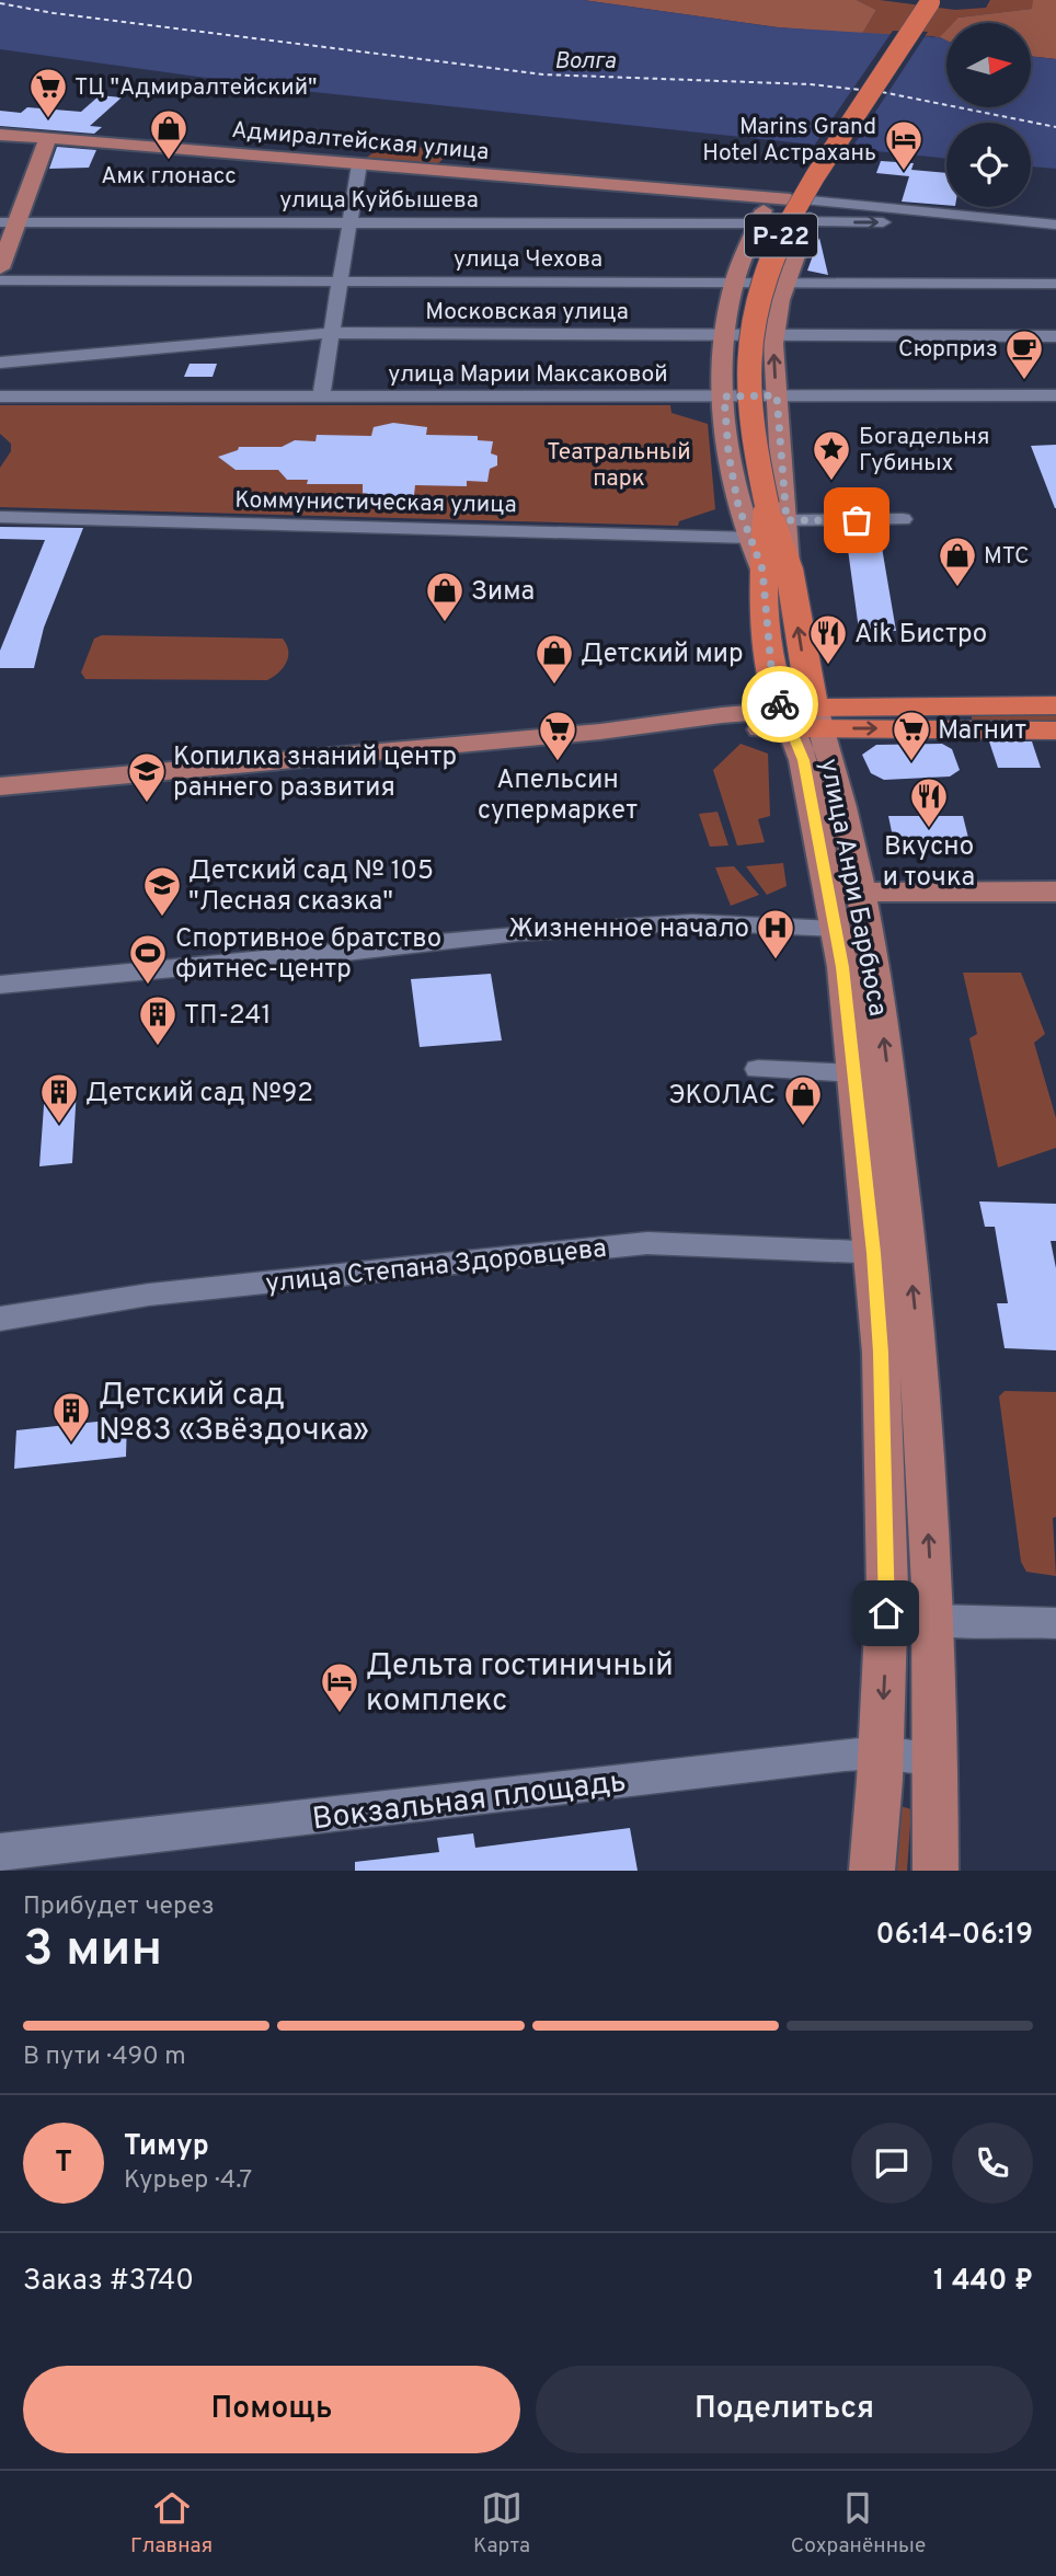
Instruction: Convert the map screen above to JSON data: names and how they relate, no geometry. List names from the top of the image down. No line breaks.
{"streets":{"highway":["Р-22","улица Анри Барбюса"],"main road":["Адмиралтейская улица"],"street":["улица Куйбышева","улица Чехова","Московская улица","улица Марии Максаковой","Коммунистическая улица","улица Степана Здоровцева","Вокзальная площадь"]},"crossings":[["Р-22","улица Анри Барбюса"],["улица Анри Барбюса","улица Степана Здоровцева"],["улица Анри Барбюса","Вокзальная площадь"]],"water":["Волга"],"parks":["Театральный парк"],"places":{"supermarket":["ТЦ \"Адмиралтейский\"","Апельсин супермаркет","Магнит"],"shop":["Амк глонасс","МТС","Зима","Детский мир","ЭКОЛАС"],"hotel":["Marins Grand Hotel Астрахань","Дельта гостиничный комплекс"],"cafe":["Сюрприз"],"place":["Богадельня Губиных"],"restaurant":["Aik Бистро","Вкусно и точка"],"school or university":["Копилка знаний центр раннего развития","Детский сад № 105 \"Лесная сказка\""],"hospital":["Жизненное начало"],"sports":["Спортивное братство фитнес-центр"],"building":["ТП-241","Детский сад №92","Детский сад №83 «Звёздочка»"]},"north":"right","page":{"heading":["3 мин","Прибудет через","06:14–06:19"],"panel":["Тимур","Курьер · 4.7","Заказ #3740","1 440 ₽"],"bar":"В пути · 490 m","round":"Т","buttons":["Помощь","Поделиться"],"tabs":["Главная","Карта","Сохранённые"]}}
